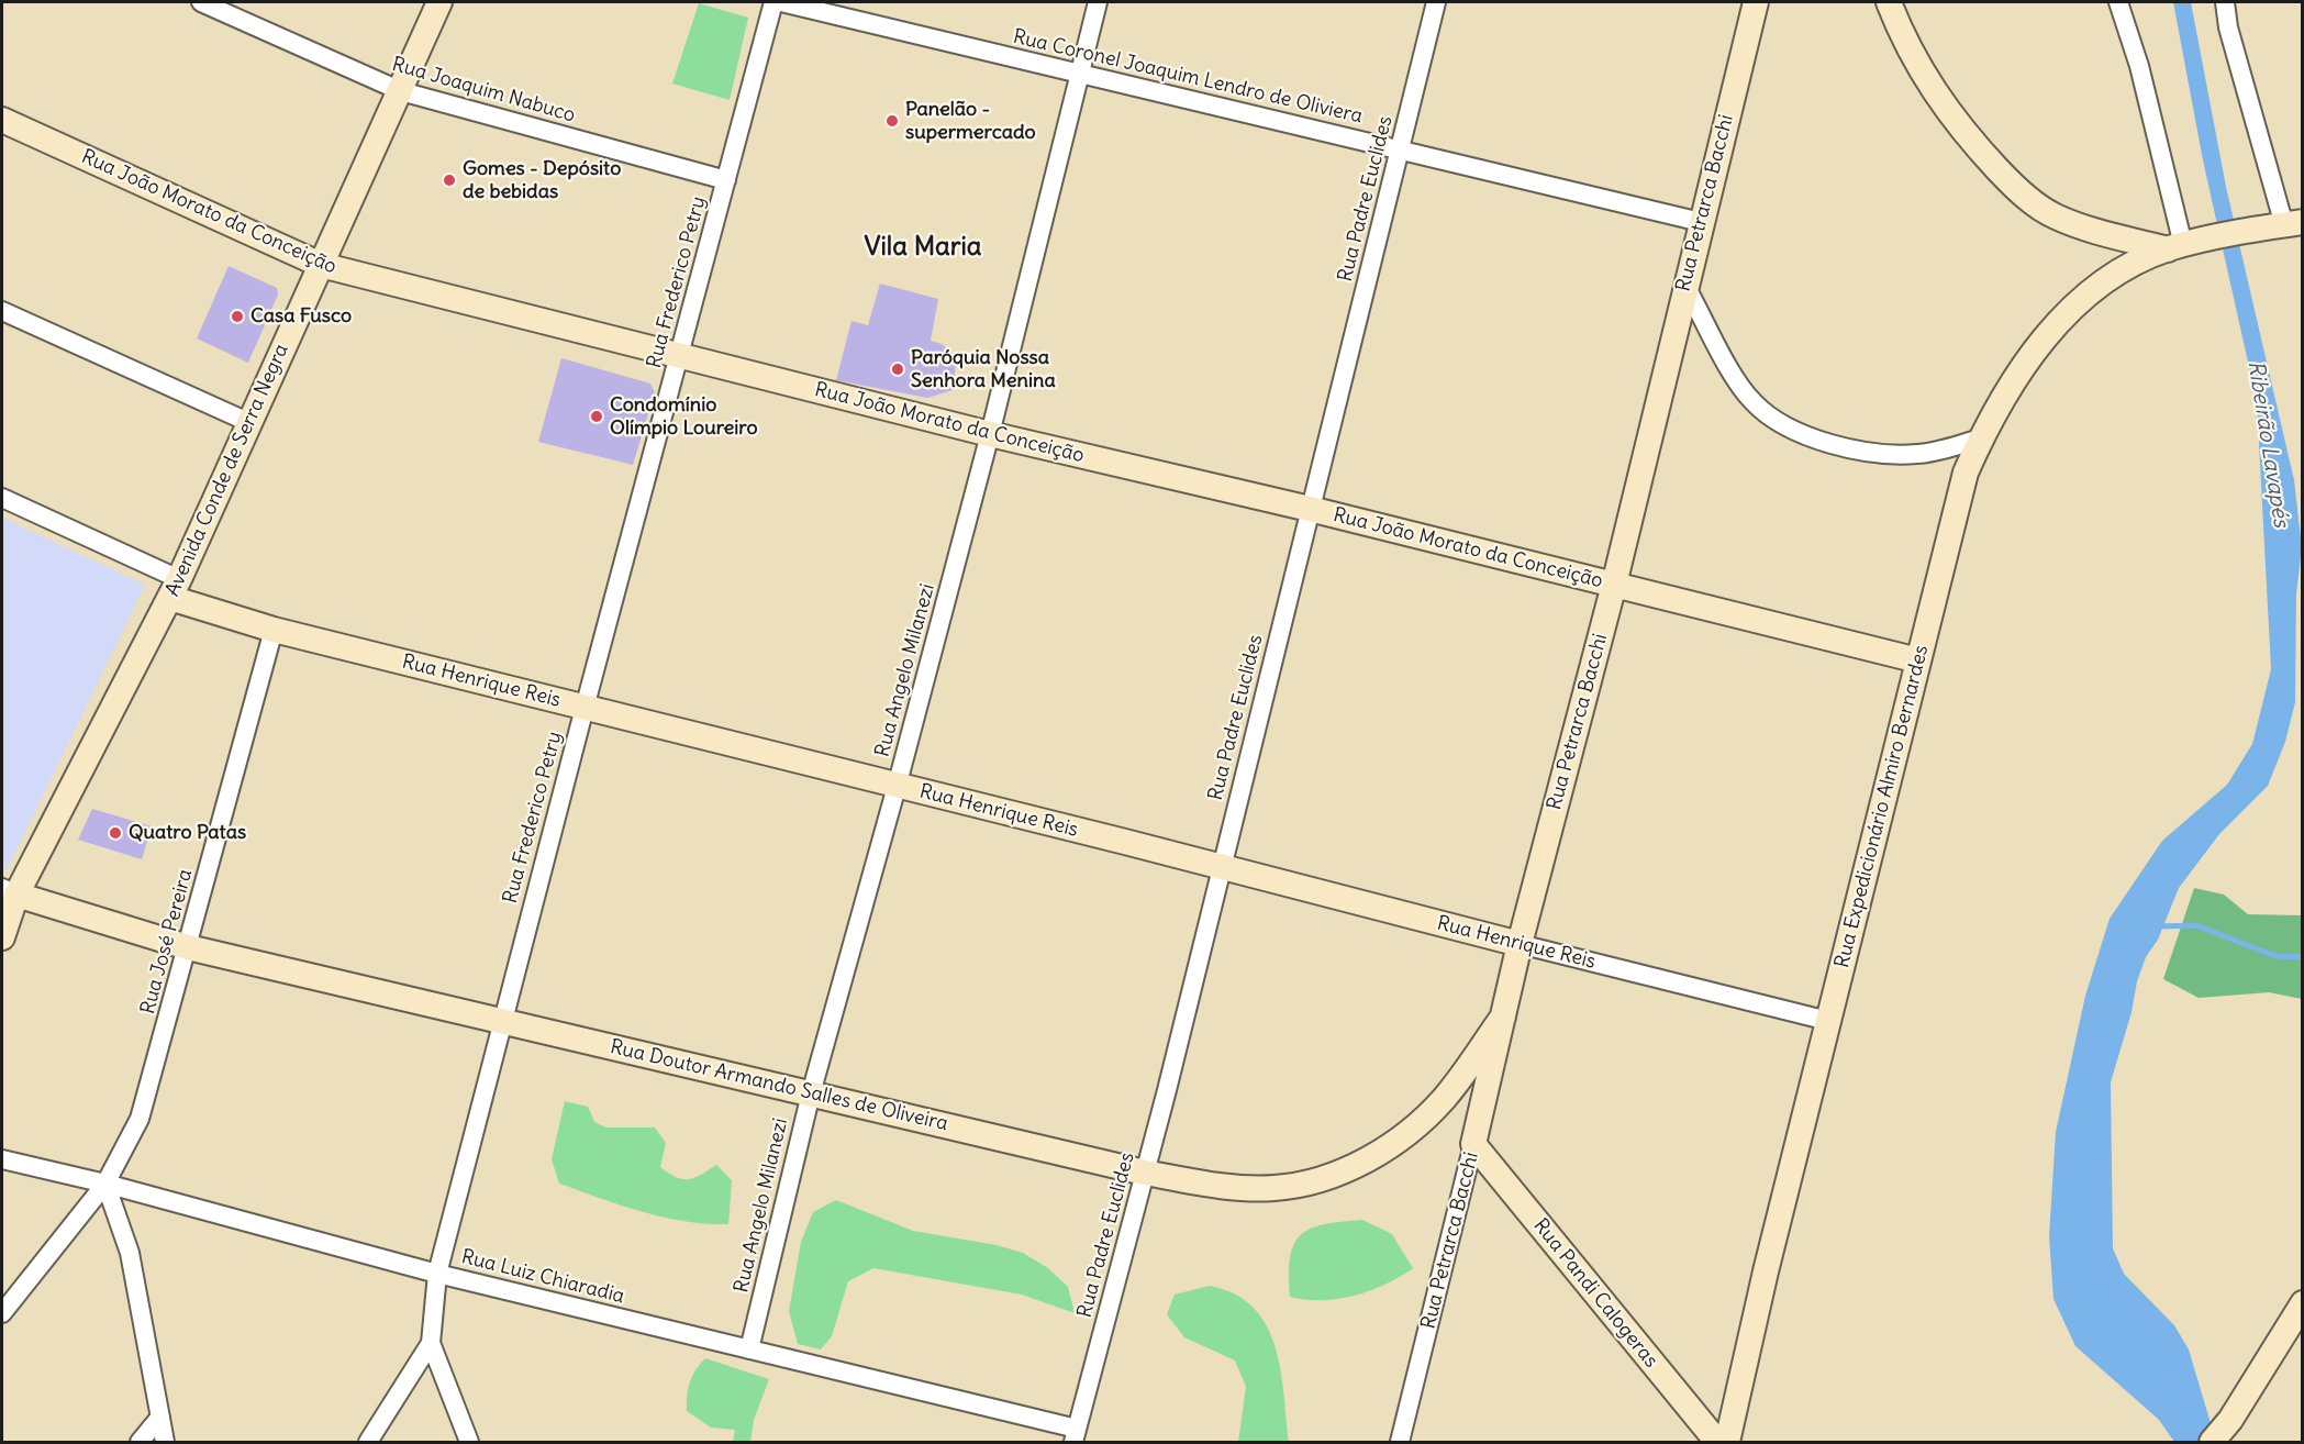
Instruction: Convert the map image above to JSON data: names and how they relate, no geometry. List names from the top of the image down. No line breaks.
{"streets":{"street":["Rua Coronel Joaquim Lendro de Oliviera","Rua Joaquim Nabuco","Rua Padre Euclides","Rua Petrarca Bacchi","Rua João Morato da Conceição","Rua Frederico Petry","Avenida Conde de Serra Negra","Rua Angelo Milanezi","Rua Henrique Reis","Rua Expedicionário Almiro Bernardes","Rua José Pereira","Rua Doutor Armando Salles de Oliveira","Rua Luiz Chiaradia","Rua Pandi Calogeras"]},"crossings":[["Rua Coronel Joaquim Lendro de Oliviera","Rua Padre Euclides"],["Rua Coronel Joaquim Lendro de Oliviera","Rua Petrarca Bacchi"],["Rua Coronel Joaquim Lendro de Oliviera","Rua Angelo Milanezi"],["Rua Joaquim Nabuco","Rua Frederico Petry"],["Rua Joaquim Nabuco","Avenida Conde de Serra Negra"],["Rua Padre Euclides","Rua João Morato da Conceição"],["Rua Padre Euclides","Rua Henrique Reis"],["Rua Padre Euclides","Rua Doutor Armando Salles de Oliveira"],["Rua Padre Euclides","Rua Luiz Chiaradia"],["Rua Petrarca Bacchi","Rua João Morato da Conceição"],["Rua Petrarca Bacchi","Rua Henrique Reis"],["Rua Petrarca Bacchi","Rua Doutor Armando Salles de Oliveira"],["Rua Petrarca Bacchi","Rua Pandi Calogeras"],["Rua João Morato da Conceição","Rua Frederico Petry"],["Rua João Morato da Conceição","Avenida Conde de Serra Negra"],["Rua João Morato da Conceição","Rua Angelo Milanezi"],["Rua João Morato da Conceição","Rua Expedicionário Almiro Bernardes"],["Rua Frederico Petry","Rua Henrique Reis"],["Rua Frederico Petry","Rua Doutor Armando Salles de Oliveira"],["Rua Frederico Petry","Rua Luiz Chiaradia"],["Avenida Conde de Serra Negra","Rua Henrique Reis"],["Avenida Conde de Serra Negra","Rua Doutor Armando Salles de Oliveira"],["Rua Angelo Milanezi","Rua Henrique Reis"],["Rua Angelo Milanezi","Rua Doutor Armando Salles de Oliveira"],["Rua Angelo Milanezi","Rua Luiz Chiaradia"],["Rua Henrique Reis","Rua Expedicionário Almiro Bernardes"],["Rua Henrique Reis","Rua José Pereira"],["Rua José Pereira","Rua Doutor Armando Salles de Oliveira"],["Rua José Pereira","Rua Luiz Chiaradia"]],"districts":["Vila Maria"],"water":["Ribeirão Lavapés"],"places":["Panelão - supermercado","Gomes - Depósito de bebidas","Casa Fusco","Paróquia Nossa Senhora Menina","Condomínio Olímpio Loureiro","Quatro Patas"]}
